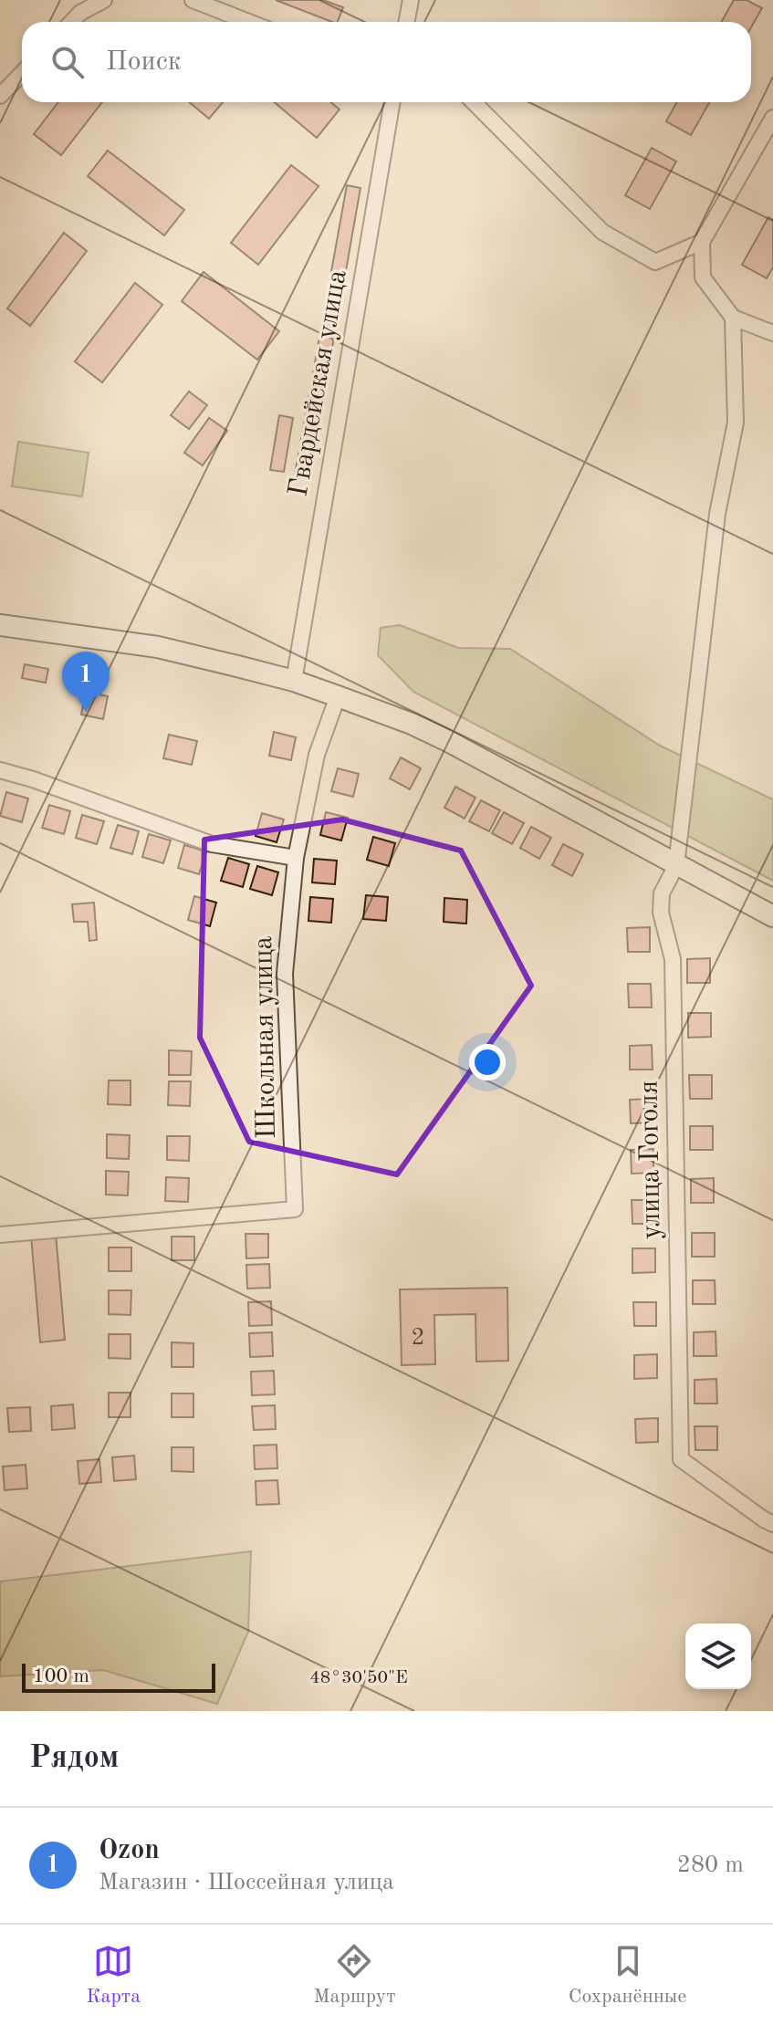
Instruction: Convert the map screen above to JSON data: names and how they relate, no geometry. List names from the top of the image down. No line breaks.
{"streets":{"street":["Гвардейская улица","Школьная улица","улица Гоголя"]},"house_numbers":["2"],"scale_bar":"100 m","page":{"search":"Поиск","pins":"1","scale":"100 m","heading":"Рядом","list":[{"mark":"1","name":"Ozon","note":"Магазин · Шоссейная улица","value":"280 m"}],"nav":["Карта","Маршрут","Сохранённые"]},"coordinates":["48°30'50\"E"]}
